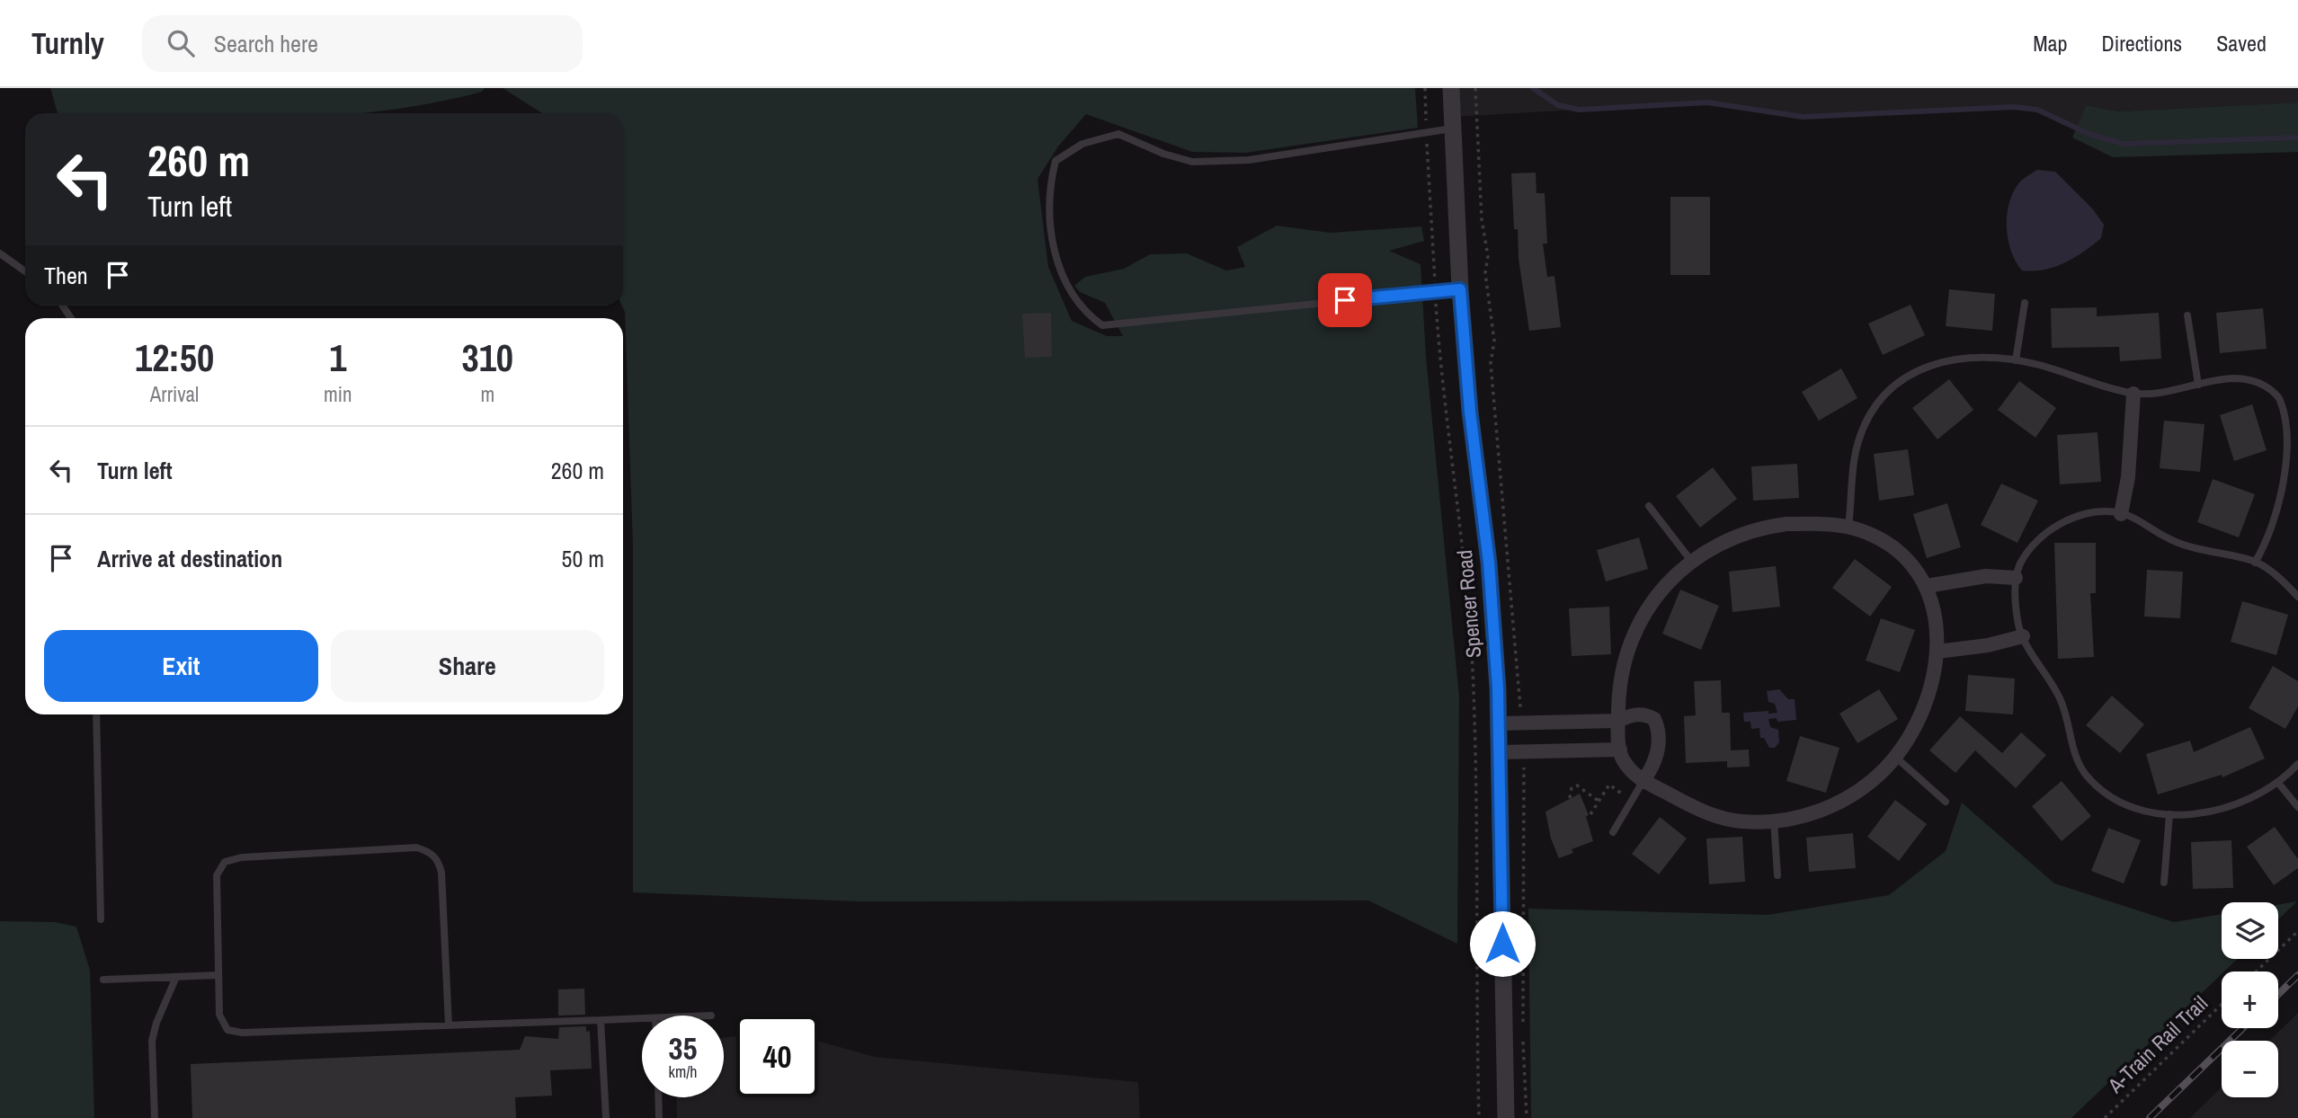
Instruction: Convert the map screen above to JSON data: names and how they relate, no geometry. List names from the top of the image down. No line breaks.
{"streets":{"street":["Spencer Road"],"path":["A-Train Rail Trail"]},"page":{"header":"Turnly","search":"Search here","nav":["Map","Directions","Saved"],"turn":["260 m","Turn left"],"then":"Then","eta":["12:50","Arrival","1","min","310","m"],"list":[{"name":"Turn left","value":"260 m"},{"name":"Arrive at destination","value":"50 m"}],"buttons":["Exit","Share"],"map_buttons":["+","−"],"speed":"35 km/h","limit":"40"}}
